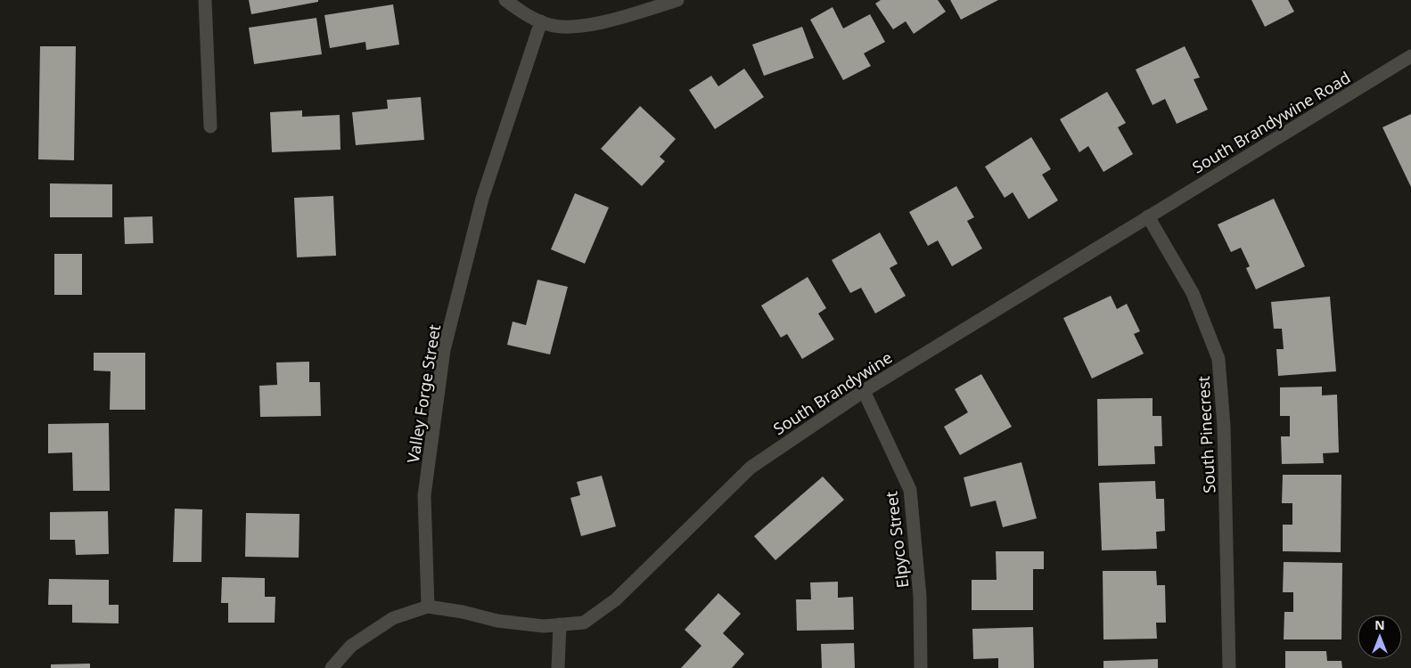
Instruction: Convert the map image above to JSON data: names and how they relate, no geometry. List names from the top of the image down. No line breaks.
{"streets":{"street":["South Brandywine Road","South Brandywine","Valley Forge Street","South Pinecrest","Elpyco Street"]},"crossings":[["South Brandywine Road","South Brandywine"],["South Brandywine Road","South Pinecrest"],["South Brandywine","South Pinecrest"],["South Brandywine","Elpyco Street"]],"north":"top"}
